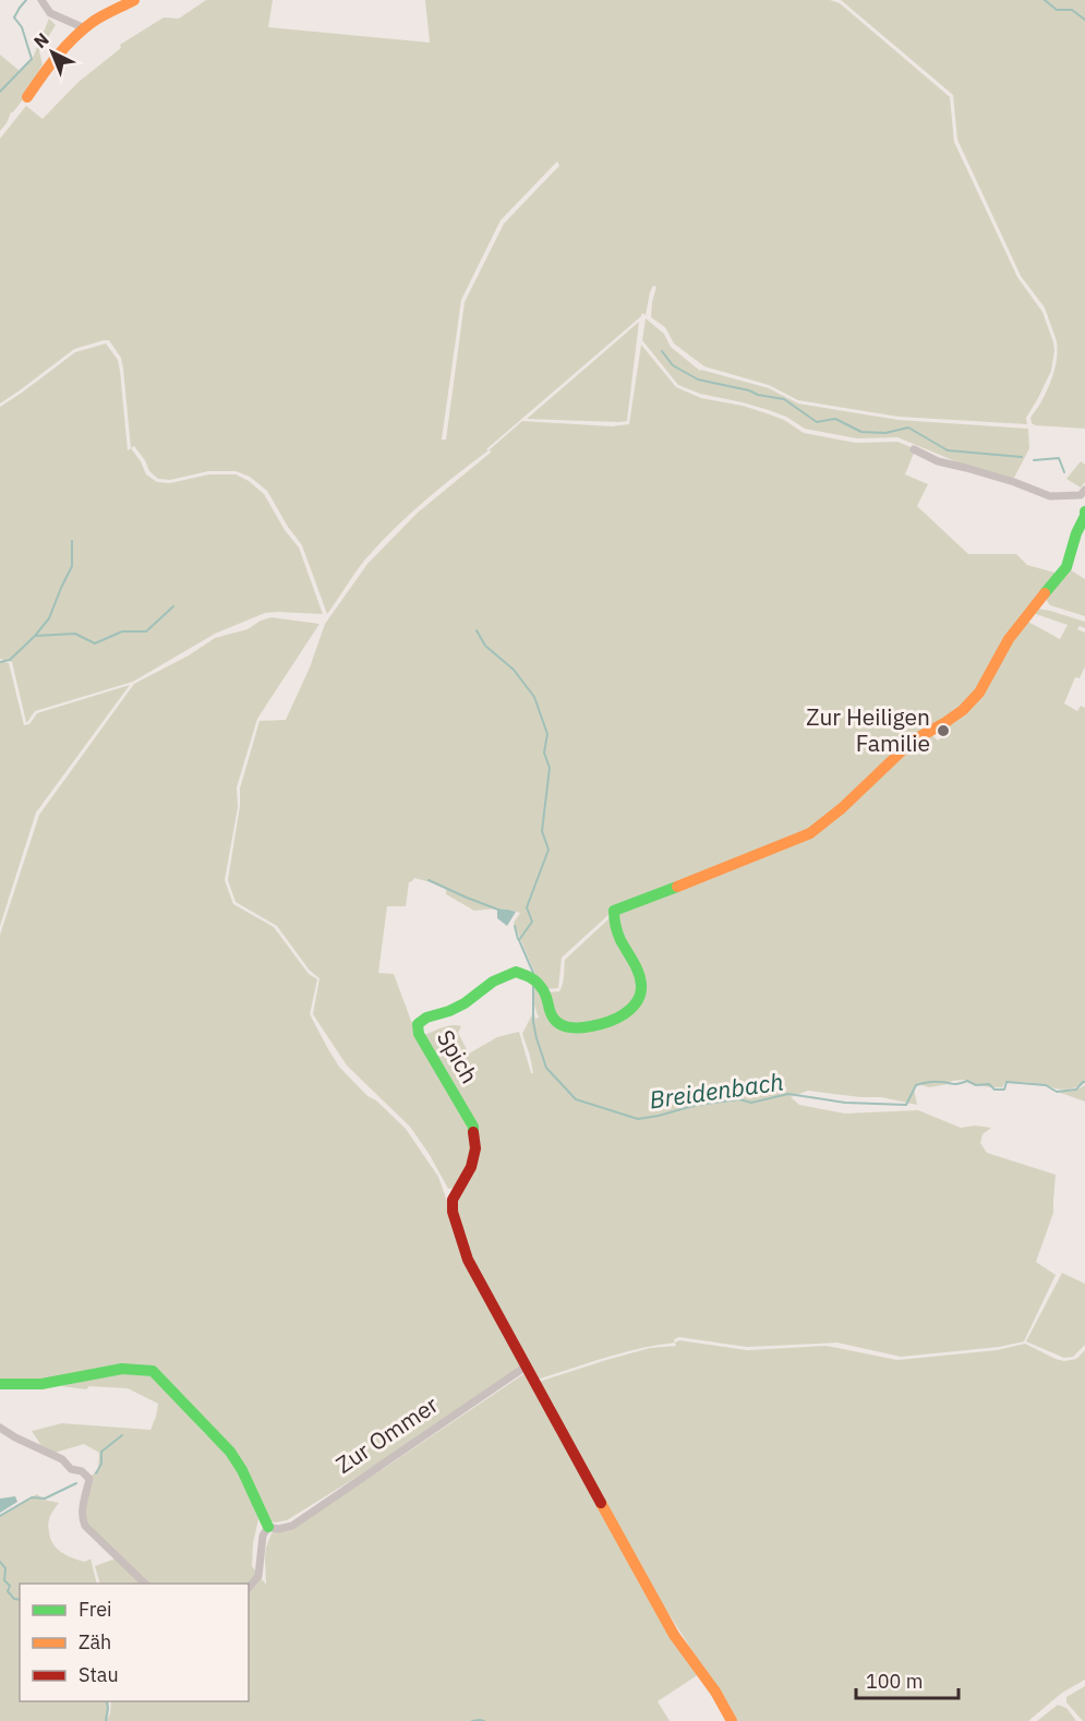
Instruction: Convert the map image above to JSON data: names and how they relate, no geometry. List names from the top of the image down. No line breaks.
{"streets":{"street":["Spich","Zur Ommer"]},"crossings":[["Spich","Zur Ommer"]],"water":["Breidenbach"],"places":["Zur Heiligen Familie"],"legend":["Frei","Zäh","Stau"],"scale_bar":"100 m","north":"top left"}
